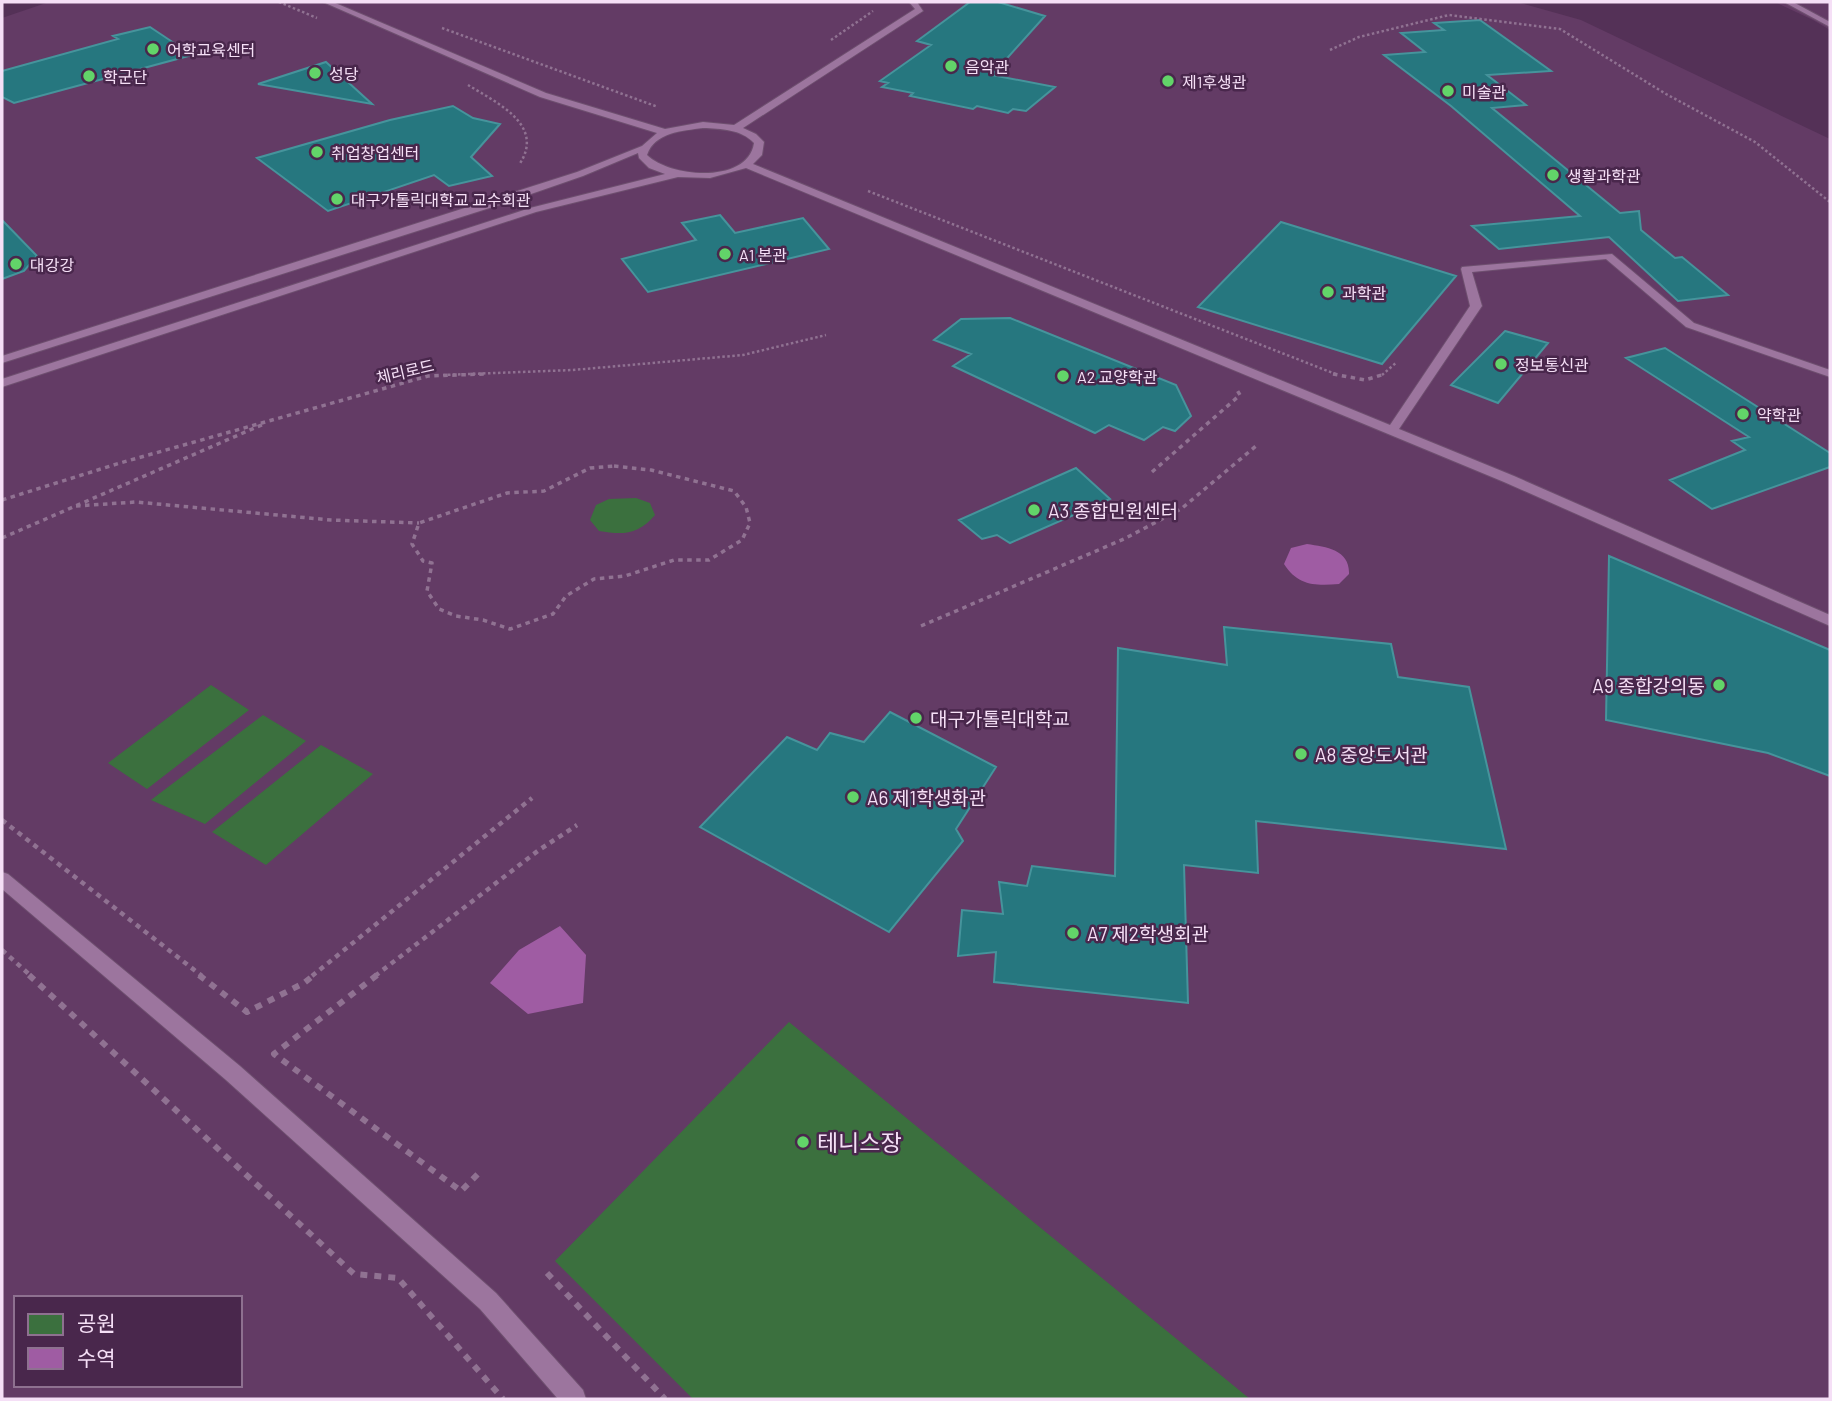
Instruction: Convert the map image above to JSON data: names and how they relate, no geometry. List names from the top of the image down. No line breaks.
{"streets":{"path":["체리로드"]},"places":["어학교육센터","음악관","성당","학군단","제1후생관","미술관","취업창업센터","생활과학관","대구가톨릭대학교 교수회관","A1 본관","대강강","과학관","정보통신관","A2 교양학관","약학관","A3 종합민원센터","A9 종합강의동","대구가톨릭대학교","A8 중앙도서관","A6 제1학생화관","A7 제2학생회관","테니스장"],"legend":["공원","수역"]}
